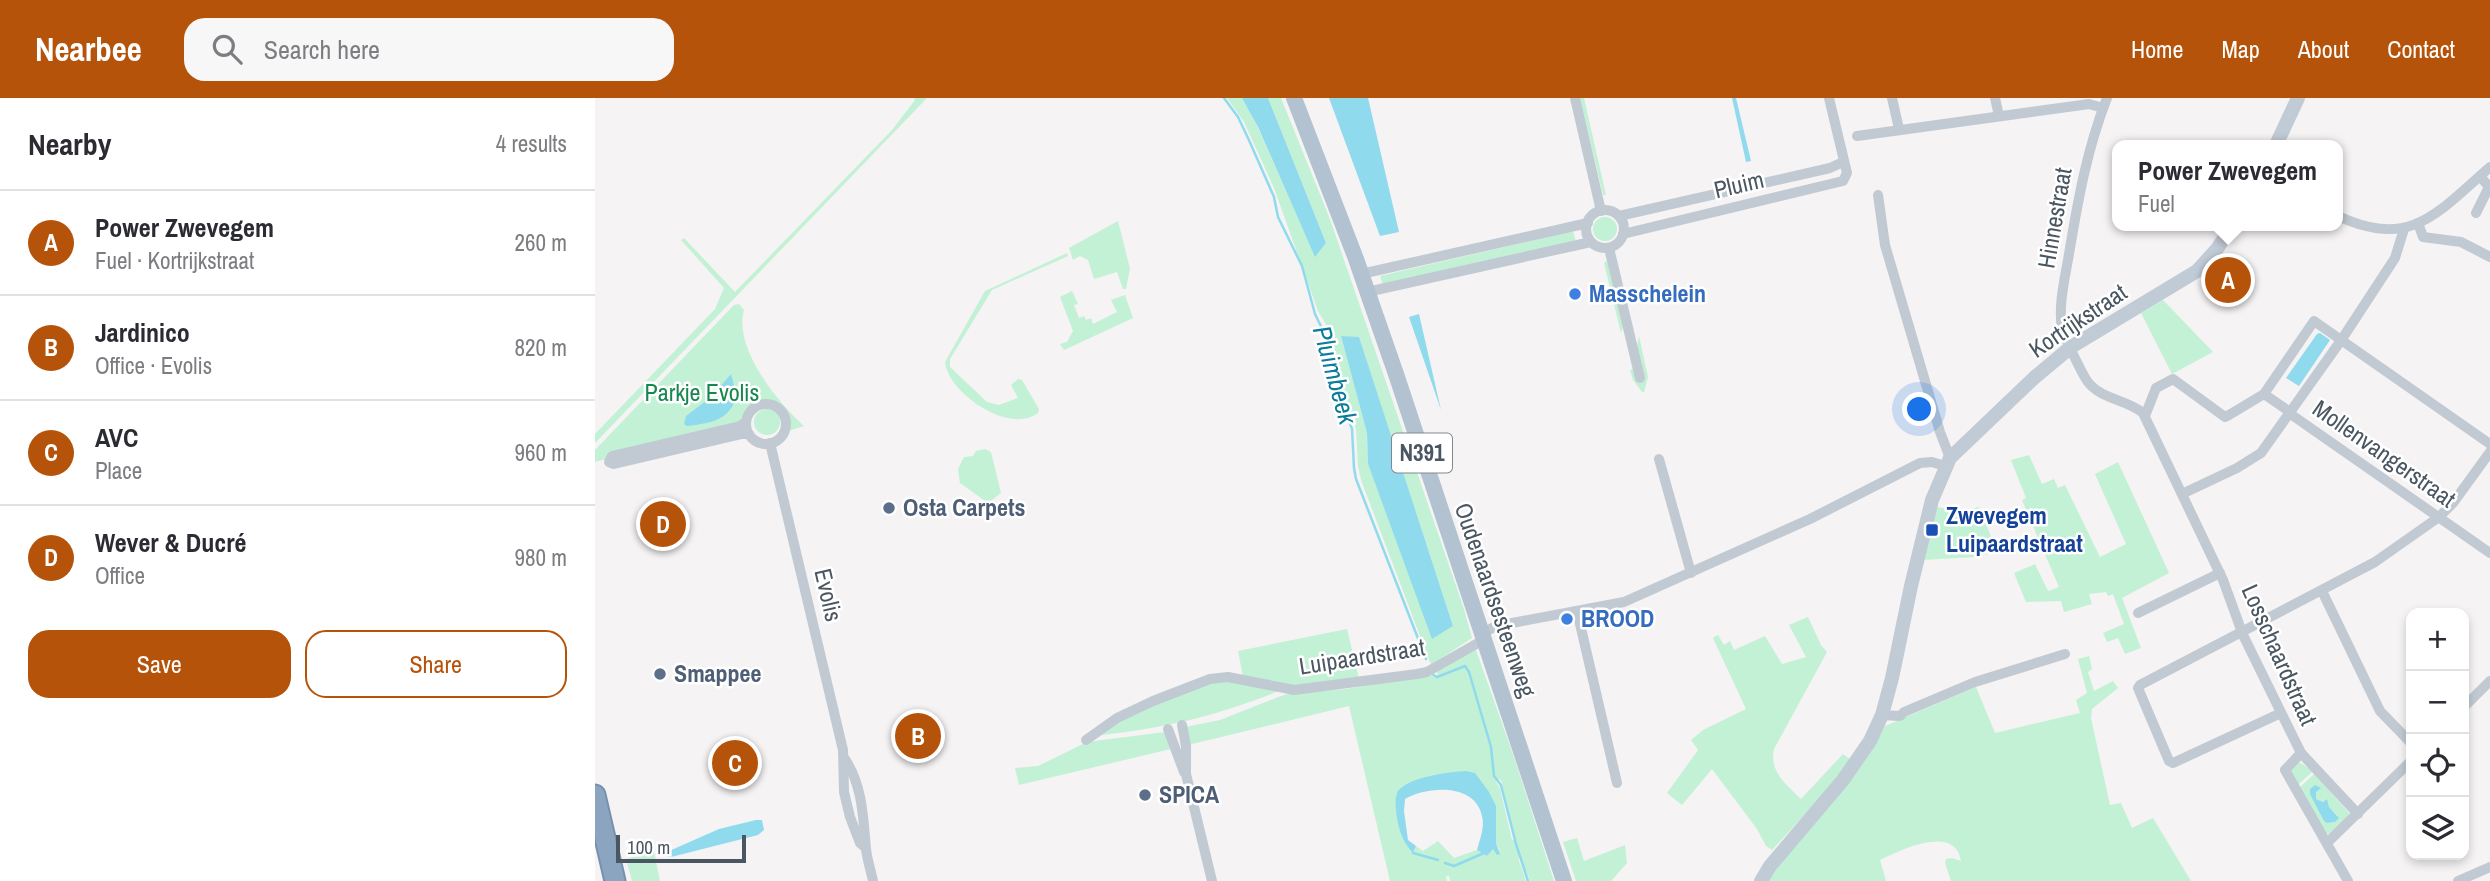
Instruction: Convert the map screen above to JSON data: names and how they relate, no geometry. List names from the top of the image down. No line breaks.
{"streets":{"main road":["Kortrijkstraat","N391","Oudenaardsesteenweg"],"street":["Pluim","Hinnestraat","Mollenvangerstraat","Evolis","Losschaardstraat","Luipaardstraat"]},"crossings":[["Hinnestraat","Kortrijkstraat"],["Kortrijkstraat","Luipaardstraat"],["Oudenaardsesteenweg","Luipaardstraat"]],"water":["Pluimbeek"],"parks":["Parkje Evolis"],"places":{"other":["Masschelein","Osta Carpets","BROOD","Smappee","SPICA"],"transit":["Zwevegem Luipaardstraat"]},"scale_bar":"100 m","page":{"header":"Nearbee","search":"Search here","nav":["Home","Map","About","Contact"],"heading":["Nearby","4 results"],"popup":["Power Zwevegem","Fuel"],"list":[{"mark":"A","name":"Power Zwevegem","note":"Fuel · Kortrijkstraat","value":"260 m"},{"mark":"B","name":"Jardinico","note":"Office · Evolis","value":"820 m"},{"mark":"C","name":"AVC","note":"Place","value":"960 m"},{"mark":"D","name":"Wever & Ducré","note":"Office","value":"980 m"}],"pins":["A","D","B","C"],"map_buttons":["+","−"],"buttons":["Save","Share"],"scale":"100 m"}}
